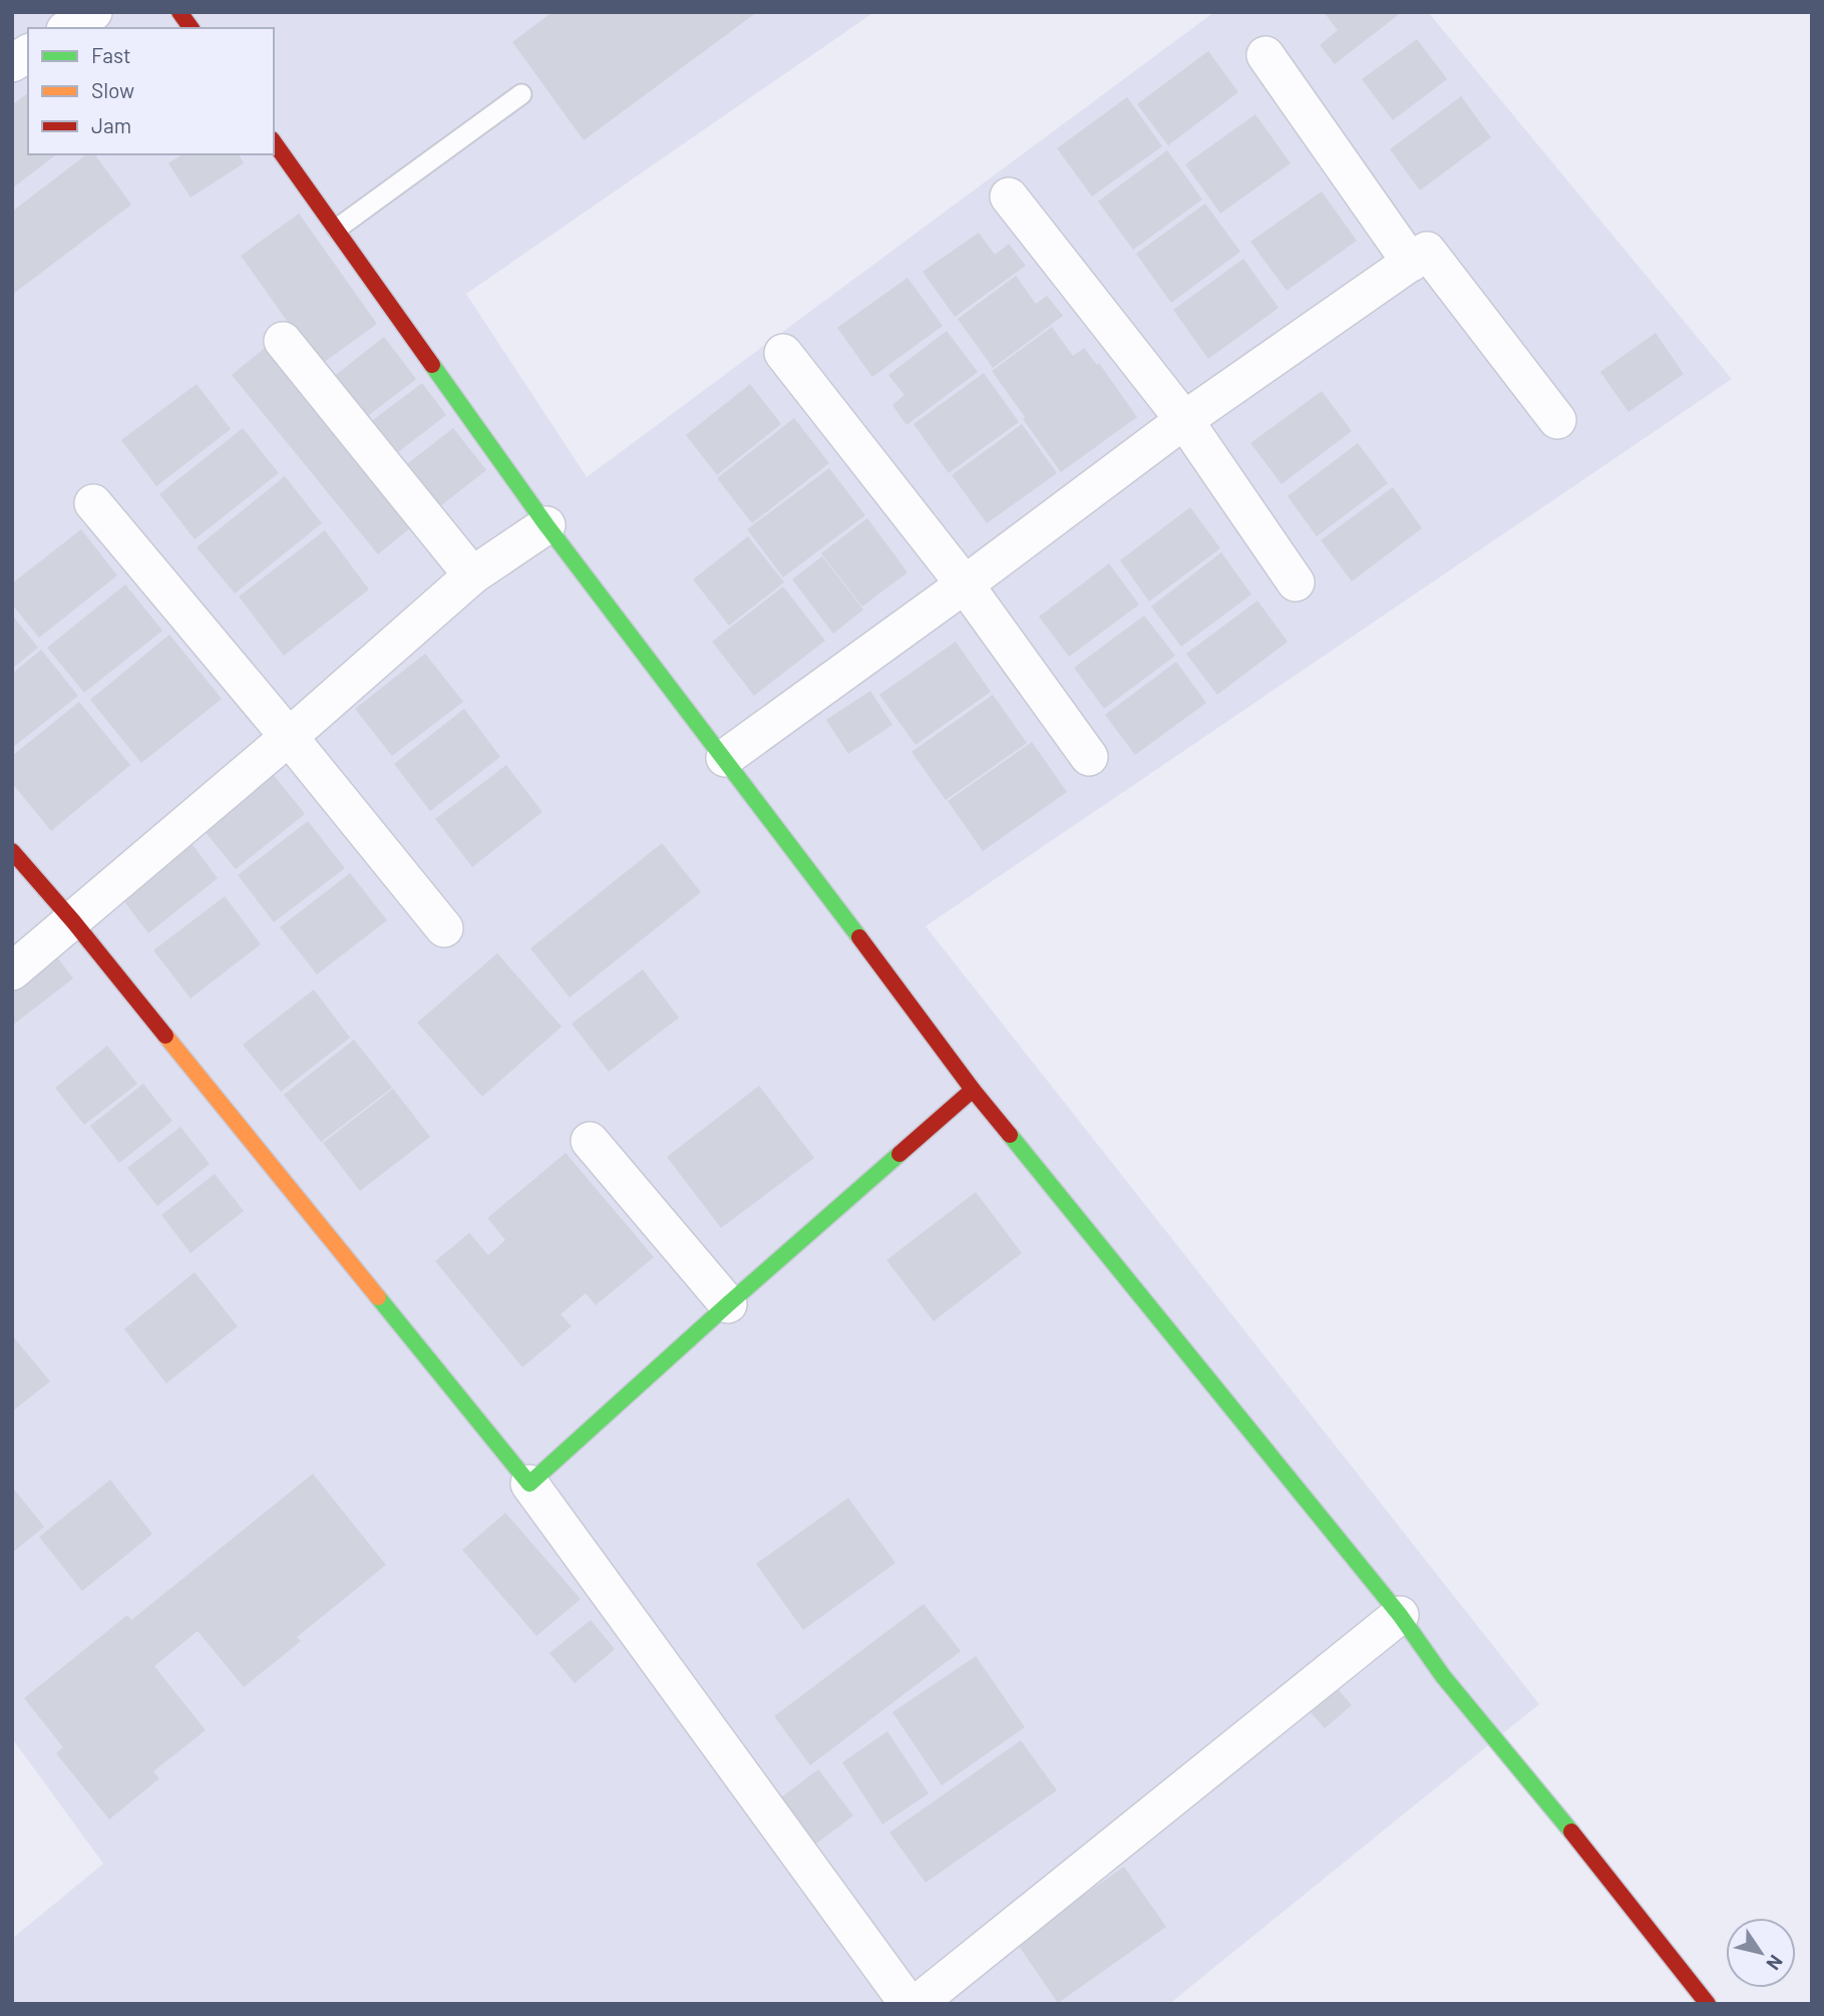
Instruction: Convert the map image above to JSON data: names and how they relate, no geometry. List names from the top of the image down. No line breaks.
{"legend":["Fast","Slow","Jam"],"north":"bottom right"}
